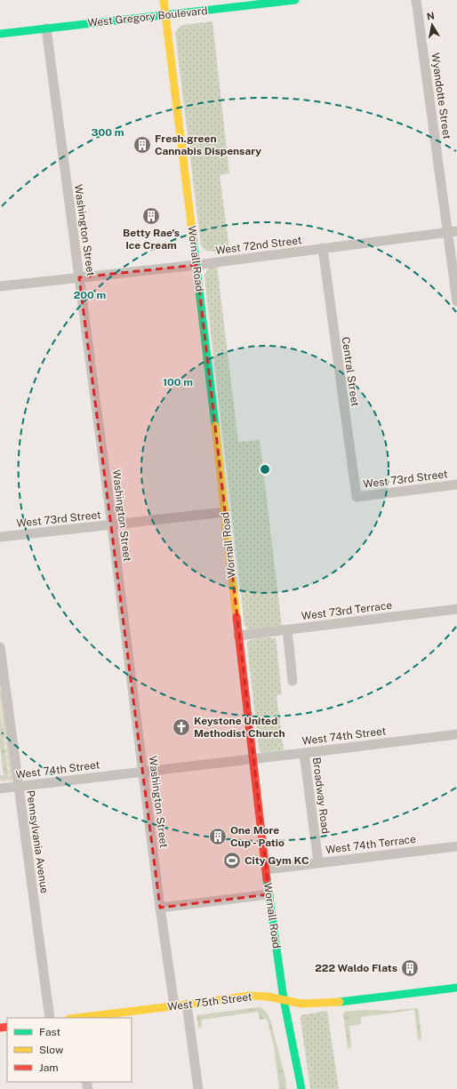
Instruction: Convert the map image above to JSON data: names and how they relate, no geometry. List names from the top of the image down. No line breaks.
{"streets":{"main road":["West Gregory Boulevard","Wornall Road","West 75th Street"],"street":["Wyandotte Street","Washington Street","West 72nd Street","Central Street","West 73rd Street","West 73rd Terrace","West 74th Street","Broadway Road","Pennsylvania Avenue","West 74th Terrace"]},"crossings":[["West Gregory Boulevard","Washington Street"],["West Gregory Boulevard","Wornall Road"],["Wyandotte Street","West 72nd Street"],["Washington Street","West 72nd Street"],["Washington Street","West 73rd Street"],["Washington Street","West 74th Street"],["Washington Street","West 75th Street"],["West 72nd Street","Wornall Road"],["West 72nd Street","Central Street"],["Wornall Road","West 73rd Street"],["Wornall Road","West 73rd Terrace"],["Wornall Road","West 74th Street"],["Wornall Road","West 74th Terrace"],["Wornall Road","West 75th Street"],["Central Street","West 73rd Street"],["West 74th Street","Broadway Road"],["West 74th Street","Pennsylvania Avenue"],["Broadway Road","West 74th Terrace"]],"places":{"building":["Fresh.green Cannabis Dispensary","Betty Rae's Ice Cream","One More Cup - Patio","222 Waldo Flats"],"church":["Keystone United Methodist Church"],"sports":["City Gym KC"]},"legend":["Fast","Slow","Jam"],"north":"top","rings":["300 m","200 m","100 m"]}
